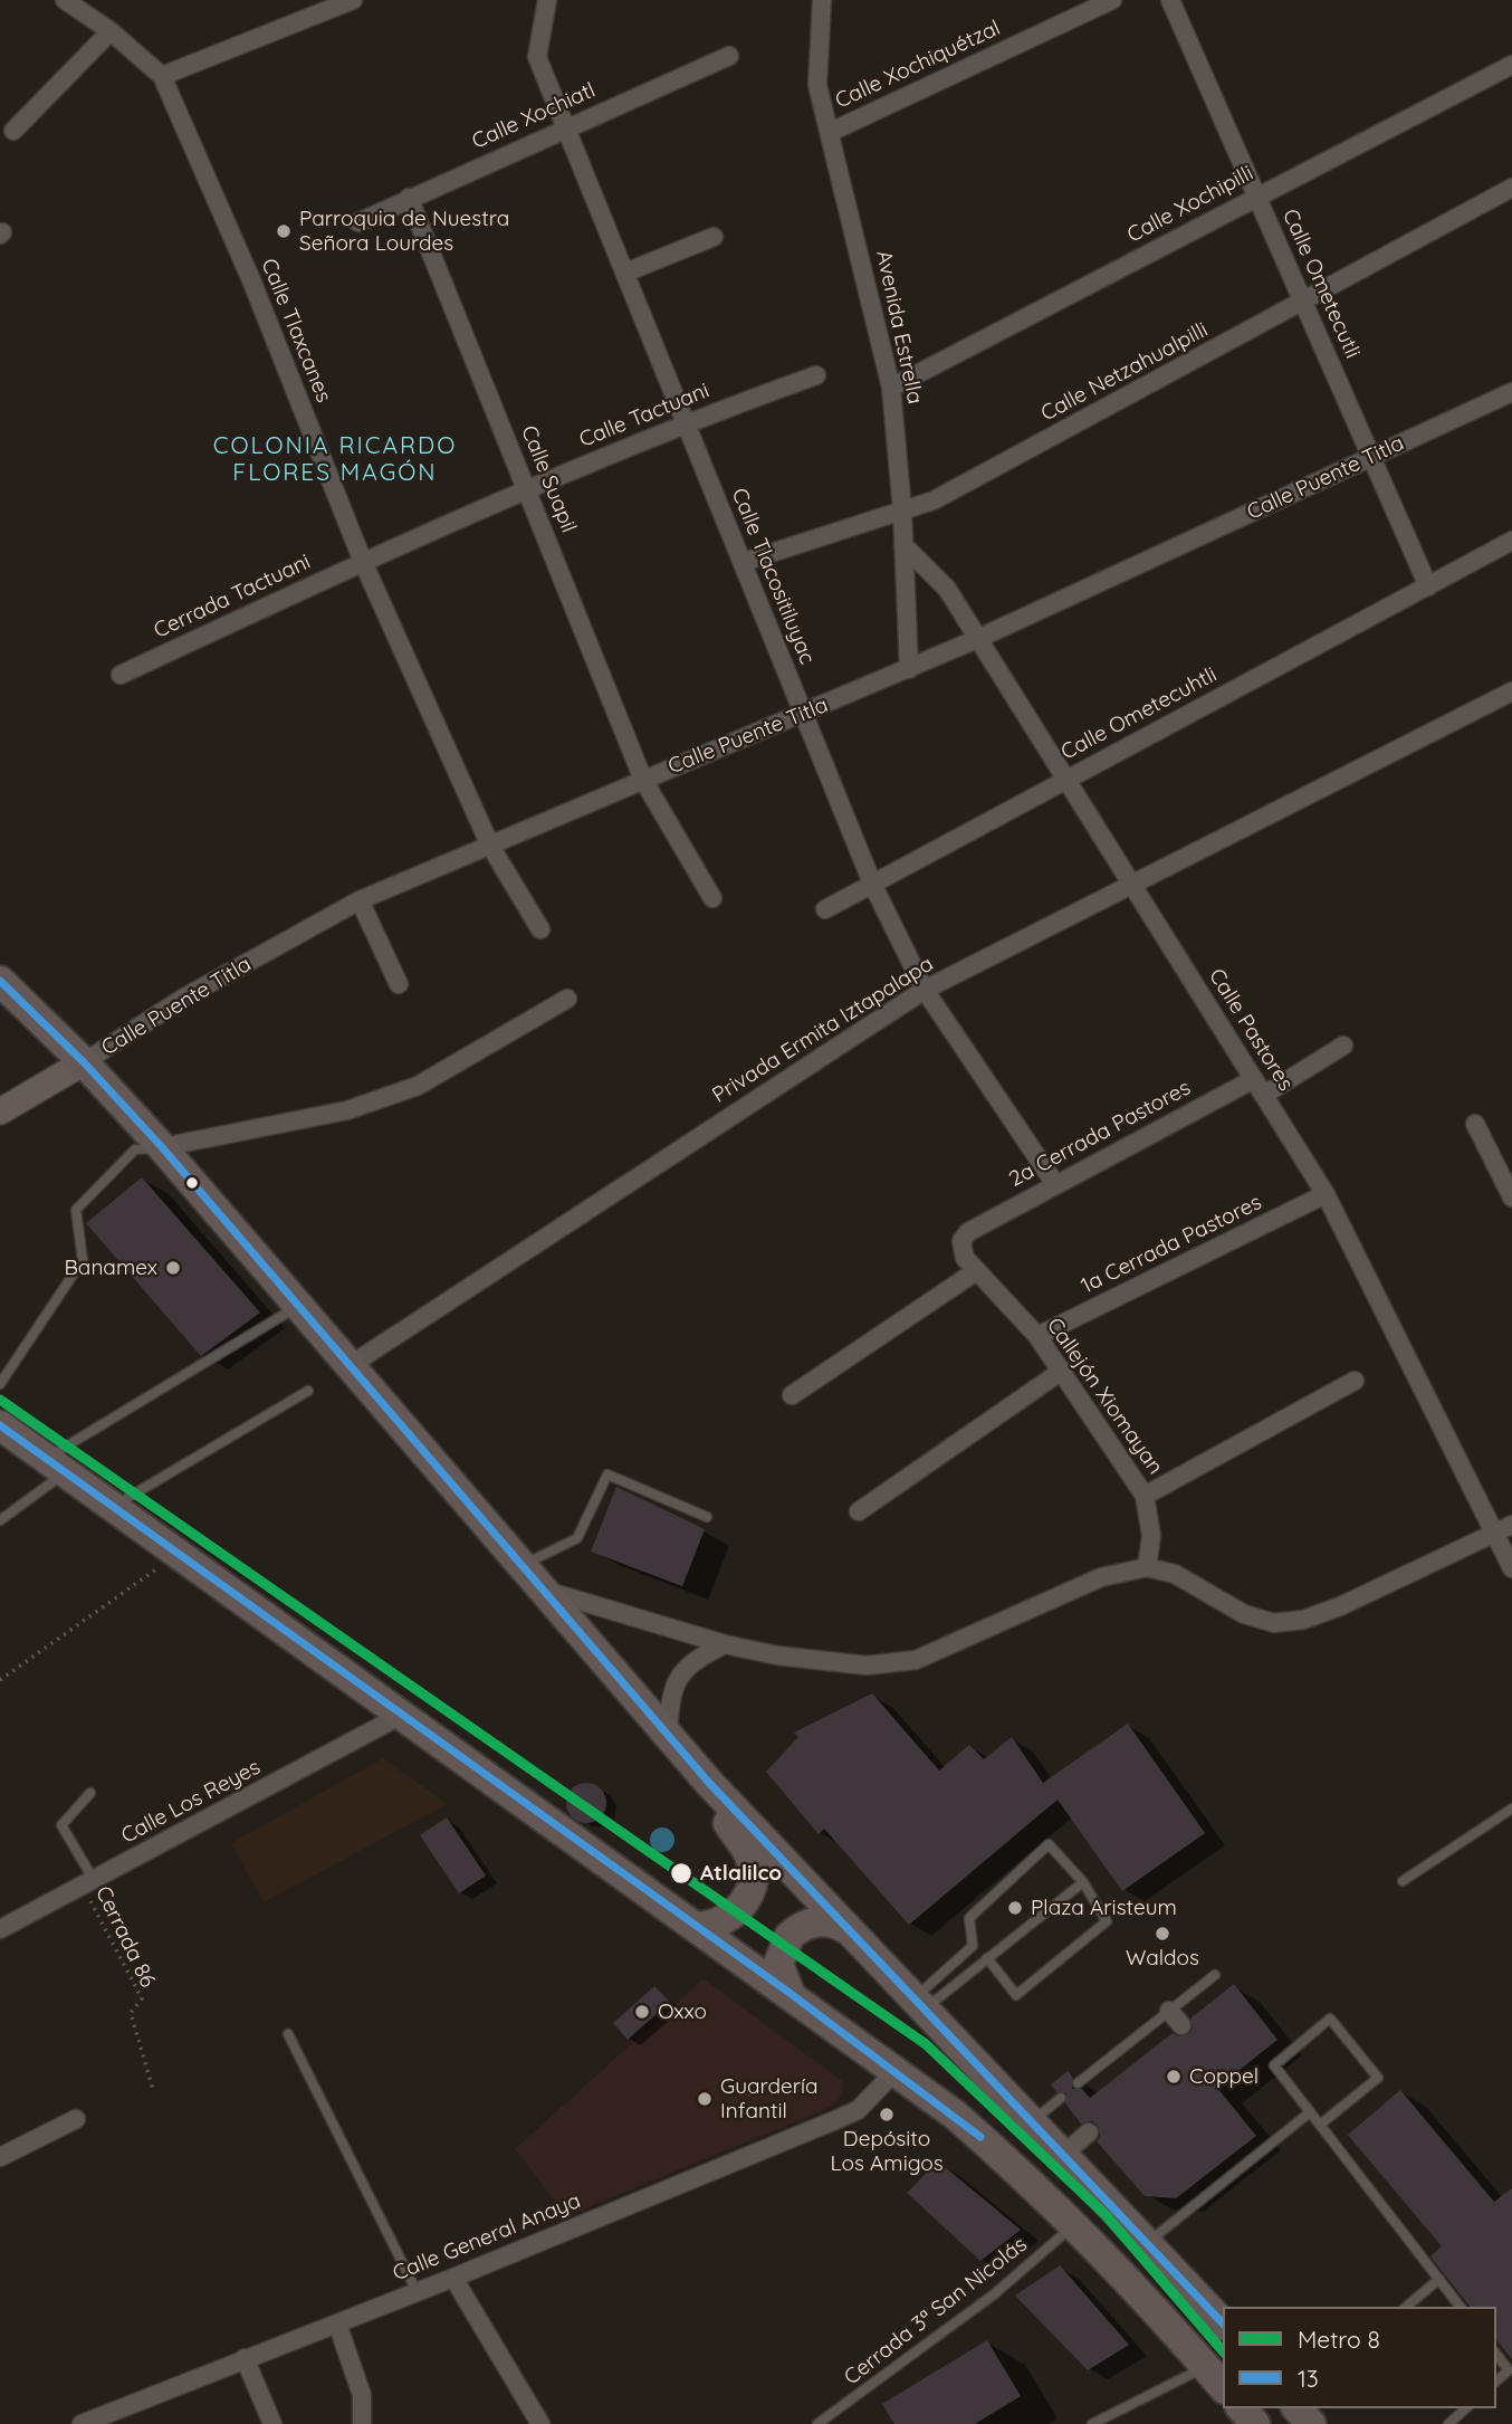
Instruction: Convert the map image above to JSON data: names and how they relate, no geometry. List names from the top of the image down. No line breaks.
{"streets":{"street":["Calle Xochiquétzal","Calle Xochiatl","Calle Xochipilli","Calle Ometecutli","Avenida Estrella","Calle Tlaxcanes","Calle Netzahualpilli","Calle Tactuani","Calle Puente Titla","Calle Suapil","Calle Tlacositiluyac","Cerrada Tactuani","Calle Ometecuhtli","Privada Ermita Iztapalapa","Calle Pastores","2a Cerrada Pastores","1a Cerrada Pastores","Callejón Xiomayan","Calle Los Reyes","Calle General Anaya"],"lane":["Cerrada 3ª San Nicolás"],"path":["Cerrada 86"]},"crossings":[["Calle Xochiquétzal","Avenida Estrella"],["Calle Xochiatl","Calle Suapil"],["Calle Xochiatl","Calle Tlacositiluyac"],["Calle Xochipilli","Calle Ometecutli"],["Calle Xochipilli","Avenida Estrella"],["Calle Ometecutli","Calle Netzahualpilli"],["Calle Ometecutli","Calle Puente Titla"],["Calle Ometecutli","Calle Ometecuhtli"],["Avenida Estrella","Calle Netzahualpilli"],["Avenida Estrella","Calle Puente Titla"],["Avenida Estrella","Calle Pastores"],["Calle Tlaxcanes","Calle Tactuani"],["Calle Tlaxcanes","Calle Puente Titla"],["Calle Tlaxcanes","Cerrada Tactuani"],["Calle Netzahualpilli","Calle Tlacositiluyac"],["Calle Tactuani","Calle Suapil"],["Calle Tactuani","Calle Tlacositiluyac"],["Calle Tactuani","Cerrada Tactuani"],["Calle Puente Titla","Calle Suapil"],["Calle Puente Titla","Calle Tlacositiluyac"],["Calle Puente Titla","Calle Pastores"],["Calle Tlacositiluyac","Calle Ometecuhtli"],["Calle Tlacositiluyac","Privada Ermita Iztapalapa"],["Calle Tlacositiluyac","2a Cerrada Pastores"],["Calle Ometecuhtli","Calle Pastores"],["Privada Ermita Iztapalapa","Calle Pastores"],["Calle Pastores","2a Cerrada Pastores"],["Calle Pastores","1a Cerrada Pastores"],["2a Cerrada Pastores","Callejón Xiomayan"],["1a Cerrada Pastores","Callejón Xiomayan"],["Calle Los Reyes","Cerrada 86"]],"districts":["COLONIA RICARDO FLORES MAGÓN"],"places":["Parroquia de Nuestra Señora Lourdes","Banamex","Atlalilco","Plaza Aristeum","Waldos","Oxxo","Coppel","Guardería Infantil","Depósito Los Amigos"],"lines":["transit line 13","metro line 8"],"legend":["Metro 8","13"]}
